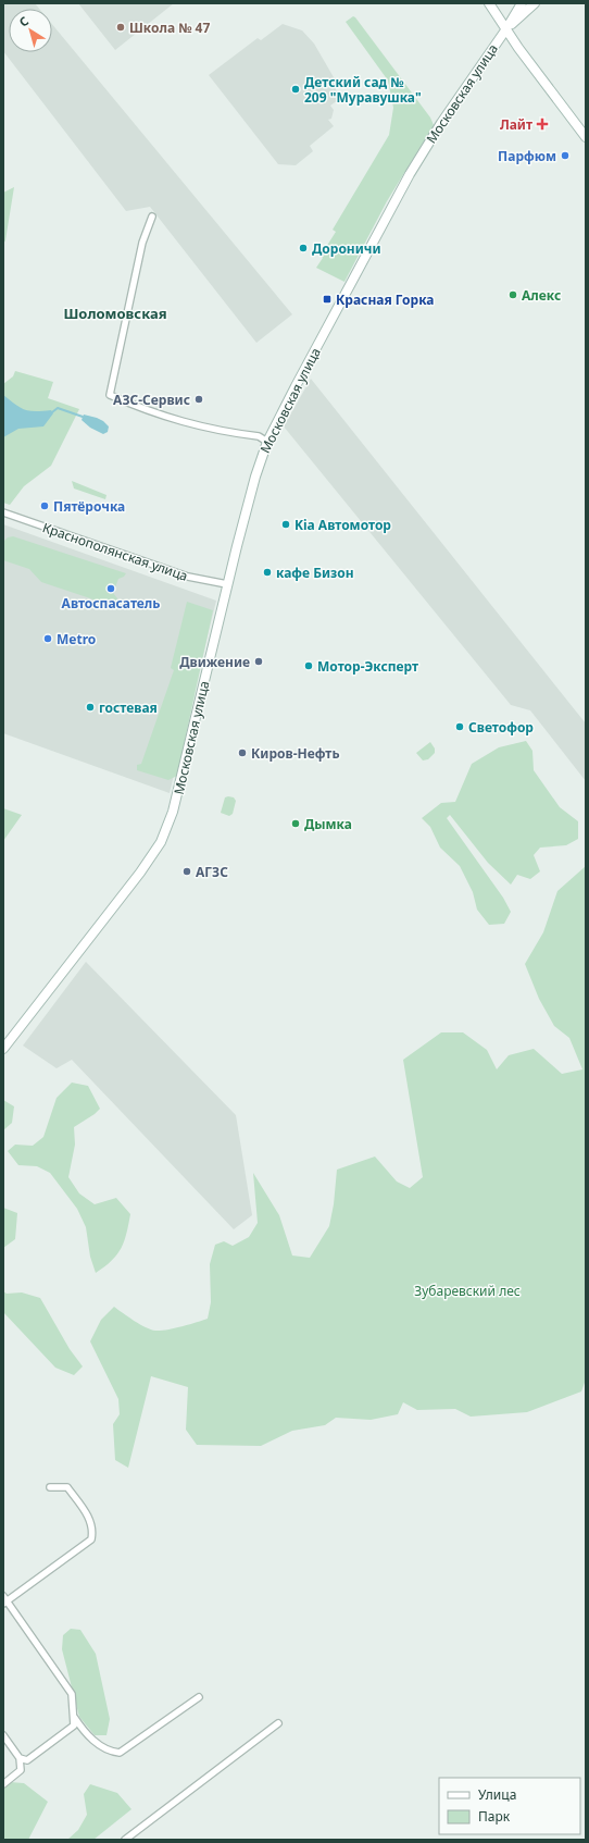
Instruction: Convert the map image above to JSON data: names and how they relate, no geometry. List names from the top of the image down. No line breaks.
{"streets":{"main road":["Московская улица"],"street":["Краснополянская улица"]},"crossings":[["Московская улица","Краснополянская улица"]],"districts":["Шоломовская"],"parks":["Зубаревский лес"],"places":{"other":["Школа № 47","Детский сад № 209 \"Муравушка\"","Парфюм","Дороничи","Алекс","АЗС-Сервис","Пятёрочка","Kia Автомотор","кафе Бизон","Автоспасатель","Metro","Движение","Мотор-Эксперт","гостевая","Светофор","Киров-Нефть","Дымка","АГЗС"],"health":["Лайт"],"transit":["Красная Горка"]},"legend":["Улица","Парк"],"north":"top left"}
